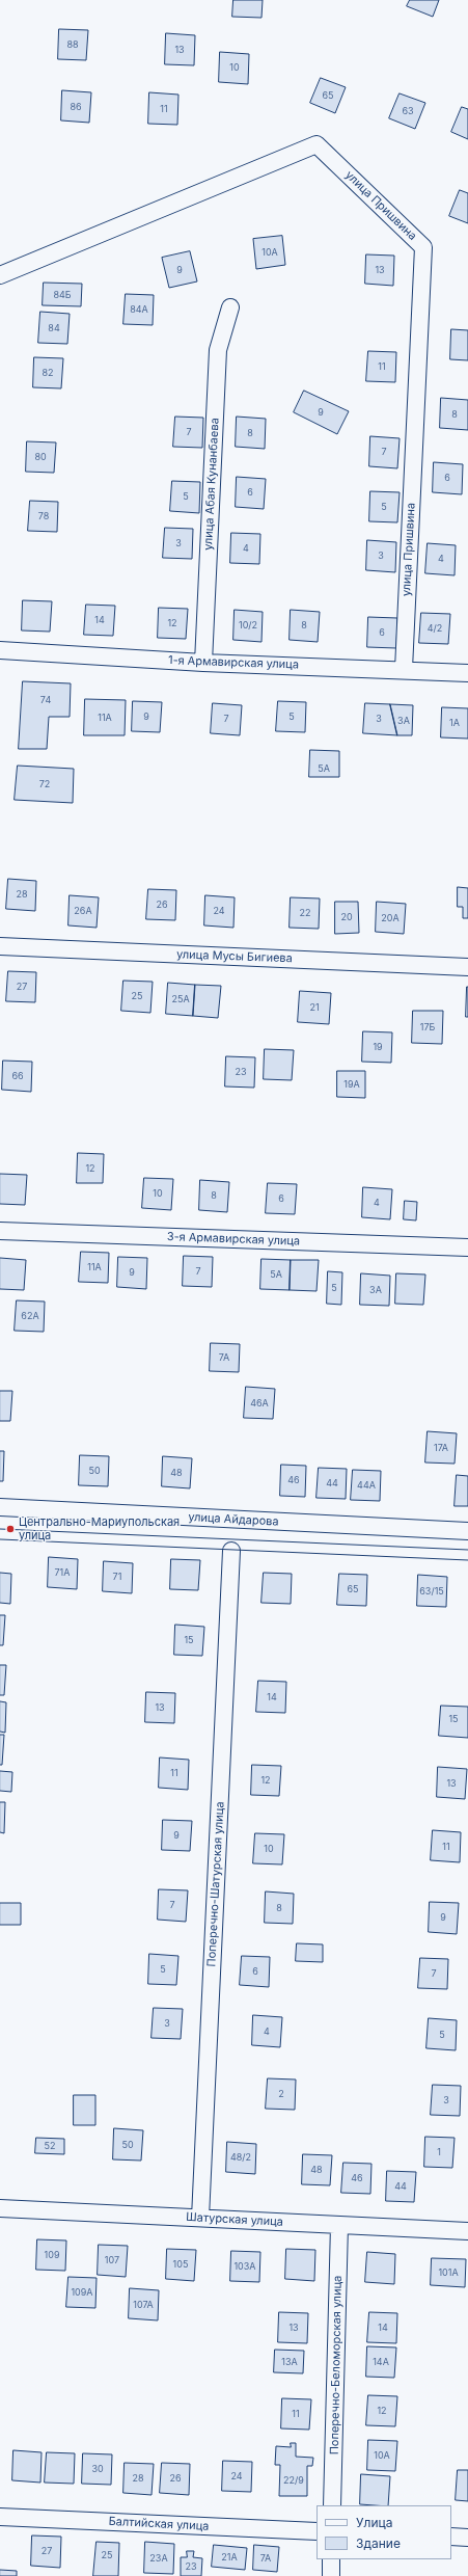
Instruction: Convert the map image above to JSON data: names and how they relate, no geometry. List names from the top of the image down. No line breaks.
{"streets":{"street":["улица Пришвина","улица Абая Кунанбаева","1-я Армавирская улица","улица Мусы Бигиева","3-я Армавирская улица","улица Айдарова","Поперечно-Шатурская улица","Шатурская улица","Поперечно-Беломорская улица","Балтийская улица"]},"crossings":[["улица Пришвина","1-я Армавирская улица"],["улица Абая Кунанбаева","1-я Армавирская улица"],["Поперечно-Шатурская улица","Шатурская улица"],["Шатурская улица","Поперечно-Беломорская улица"]],"places":["Центрально-Мариупольская улица"],"house_numbers":["88","13","10","65","86","11","63","10А","9","13","84Б","84А","84","11","82","9","8","7","8","7","80","6","6","5","5","78","3","4","3","4","14","12","10/2","8","4/2","6","74","9","5","11А","7","3","3А","1А","5А","72","28","26","26А","24","22","20","20А","27","25","25А","21","17Б","19","23","66","19А","12","10","8","6","4","11А","7","9","5А","5","3А","62А","7А","46А","17А","50","48","46","44","44А","71А","71","65","63/15","15","14","13","15","11","12","13","9","11","10","7","8","9","5","6","7","3","4","5","2","3","50","52","1","48/2","48","46","44","109","107","105","103А","101А","109А","107А","13","14","13А","14А","12","11","10А","30","24","28","26","22/9","27","25","21А","23А","7А","23"],"legend":["Улица","Здание"]}
